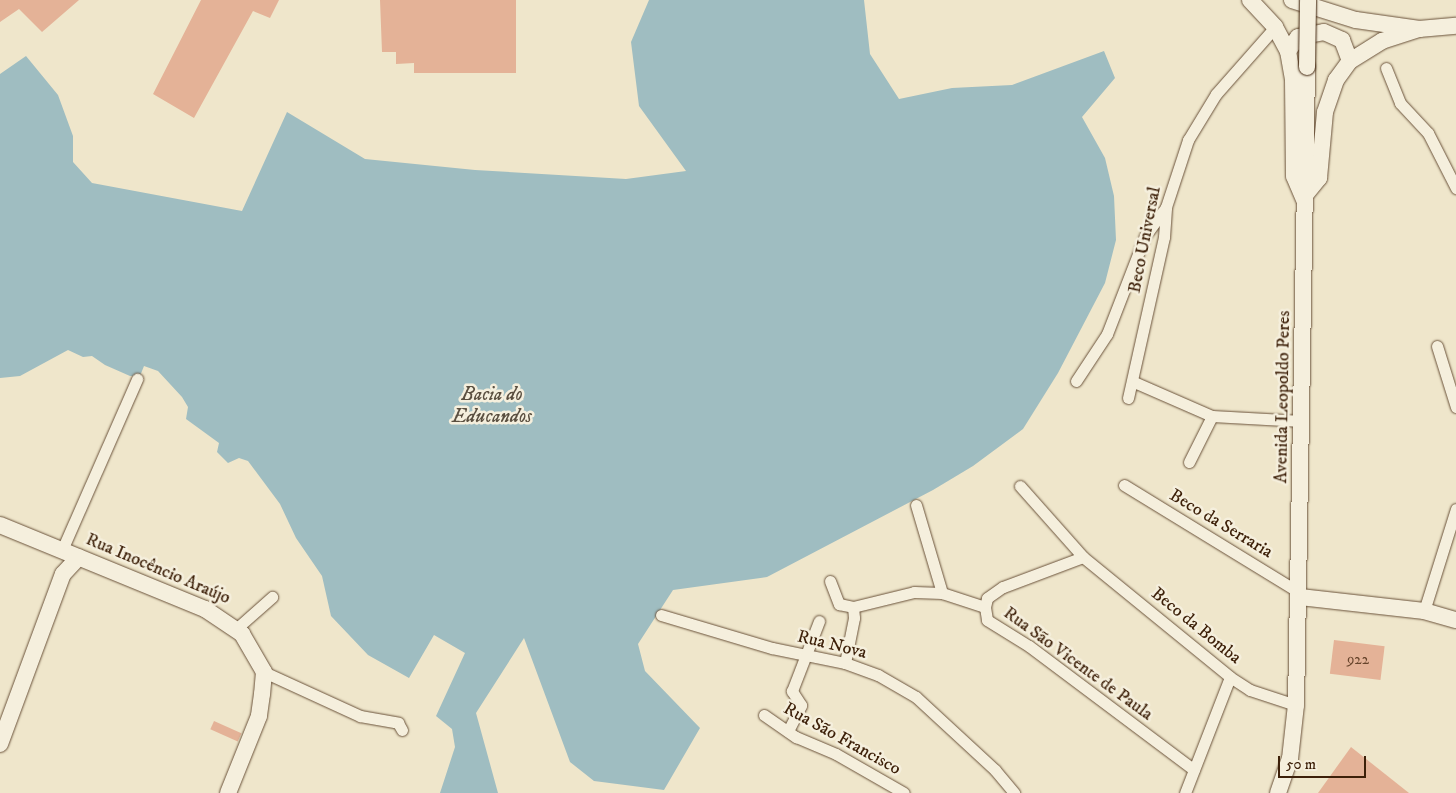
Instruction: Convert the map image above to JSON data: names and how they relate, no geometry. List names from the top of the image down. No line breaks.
{"streets":{"street":["Beco Universal","Avenida Leopoldo Peres","Beco da Serraria","Rua Inocêncio Araújo","Beco da Bomba","Rua Nova","Rua São Vicente de Paula","Rua São Francisco"]},"crossings":[["Avenida Leopoldo Peres","Beco da Serraria"],["Avenida Leopoldo Peres","Beco da Bomba"]],"water":["Bacia do Educandos"],"house_numbers":["922"],"scale_bar":"50 m"}
